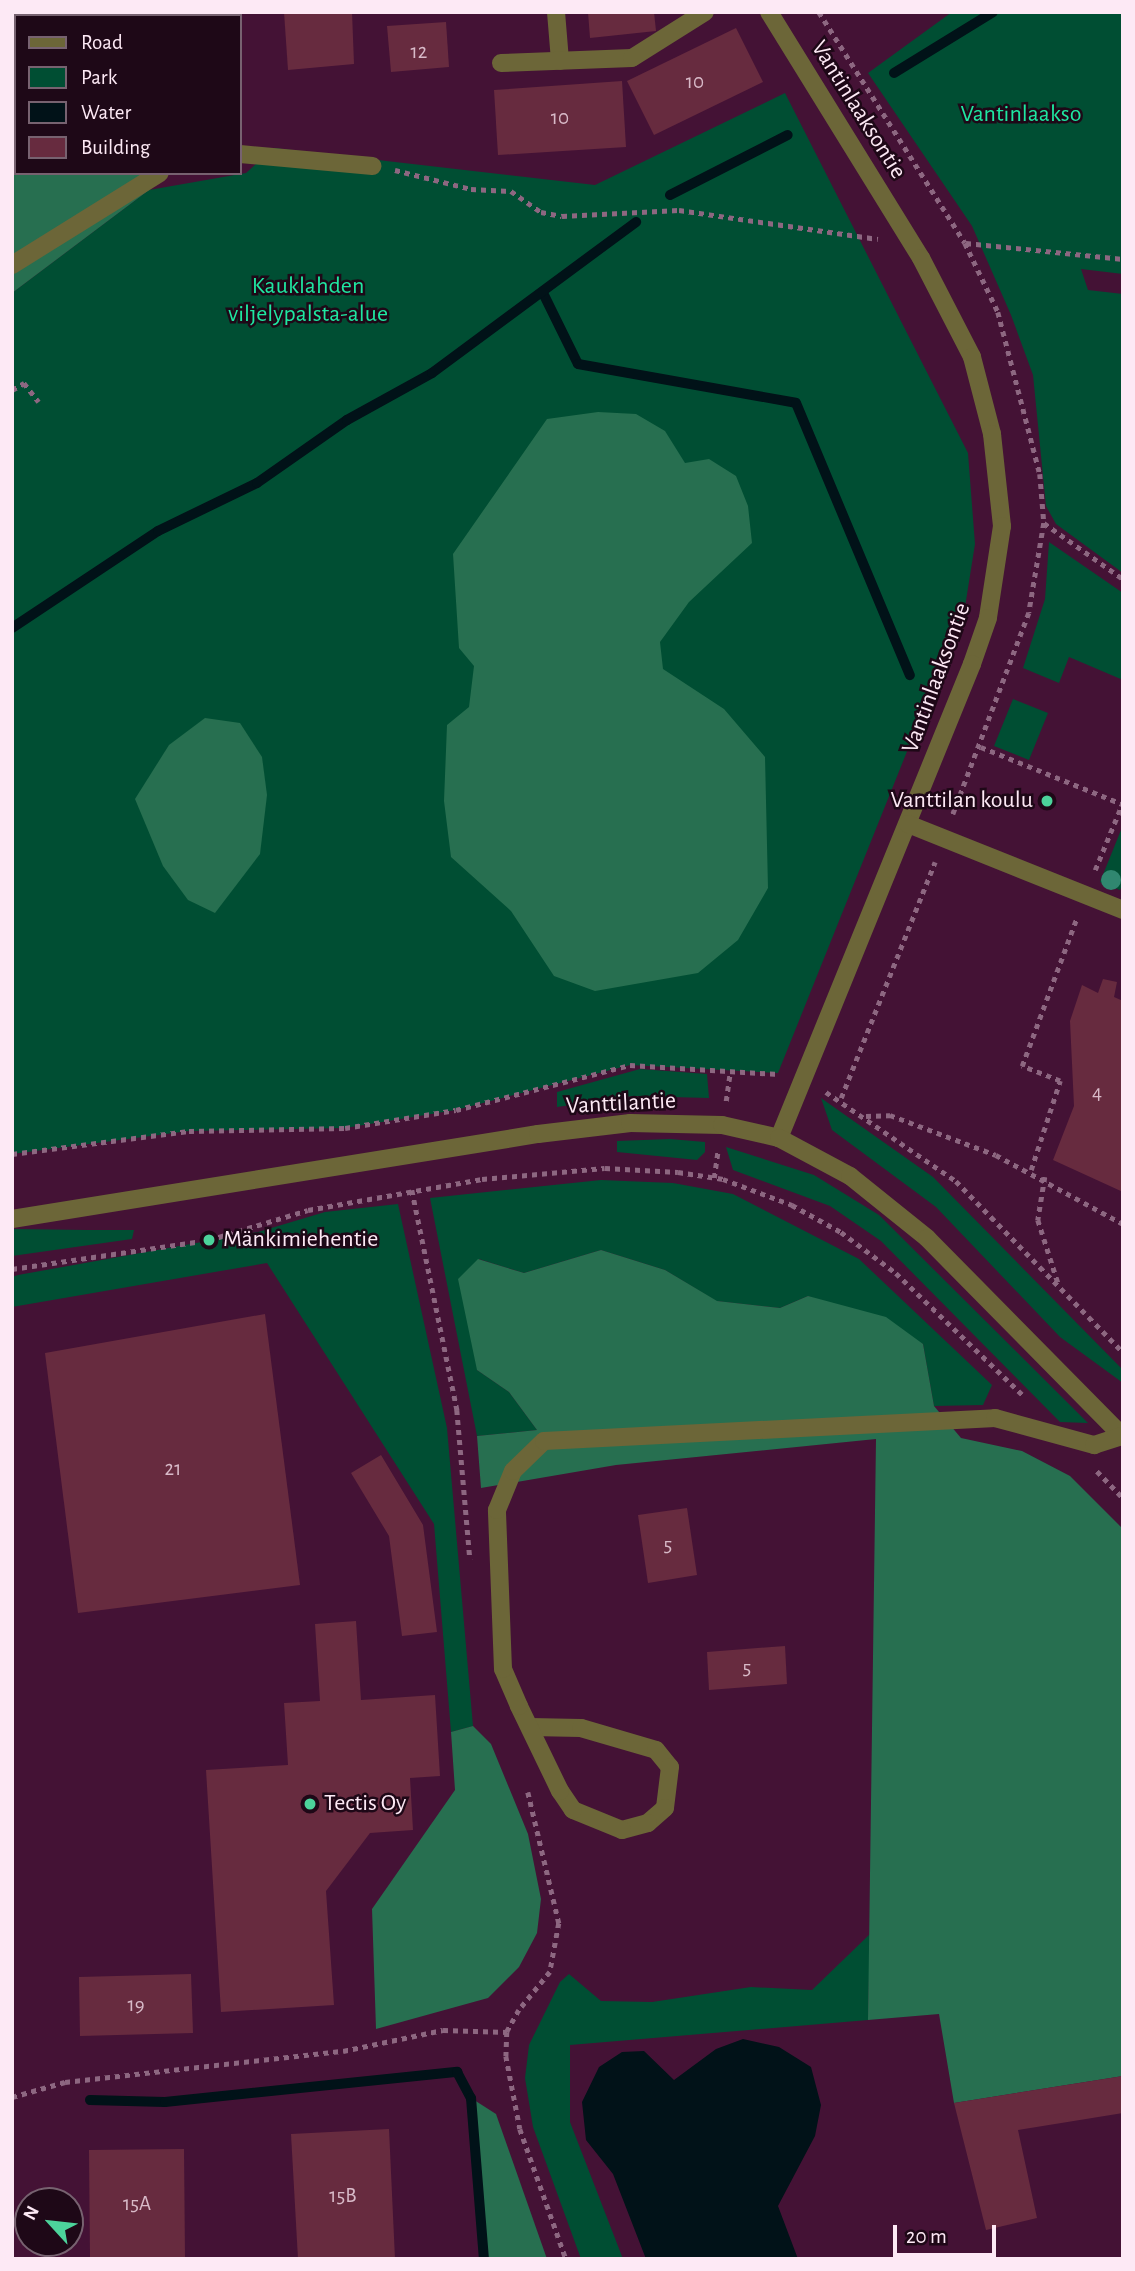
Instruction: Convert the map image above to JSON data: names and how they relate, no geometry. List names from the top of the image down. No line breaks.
{"streets":{"street":["Vantinlaaksontie","Vanttilantie"]},"crossings":[["Vantinlaaksontie","Vanttilantie"]],"parks":["Vantinlaakso","Kauklahden viljelypalsta-alue"],"places":["Vanttilan koulu","Mänkimiehentie","Tectis Oy"],"house_numbers":["12","10","10","4","21","5","5","19","15B","15A"],"legend":["Road","Park","Water","Building"],"scale_bar":"20 m","north":"top left"}
